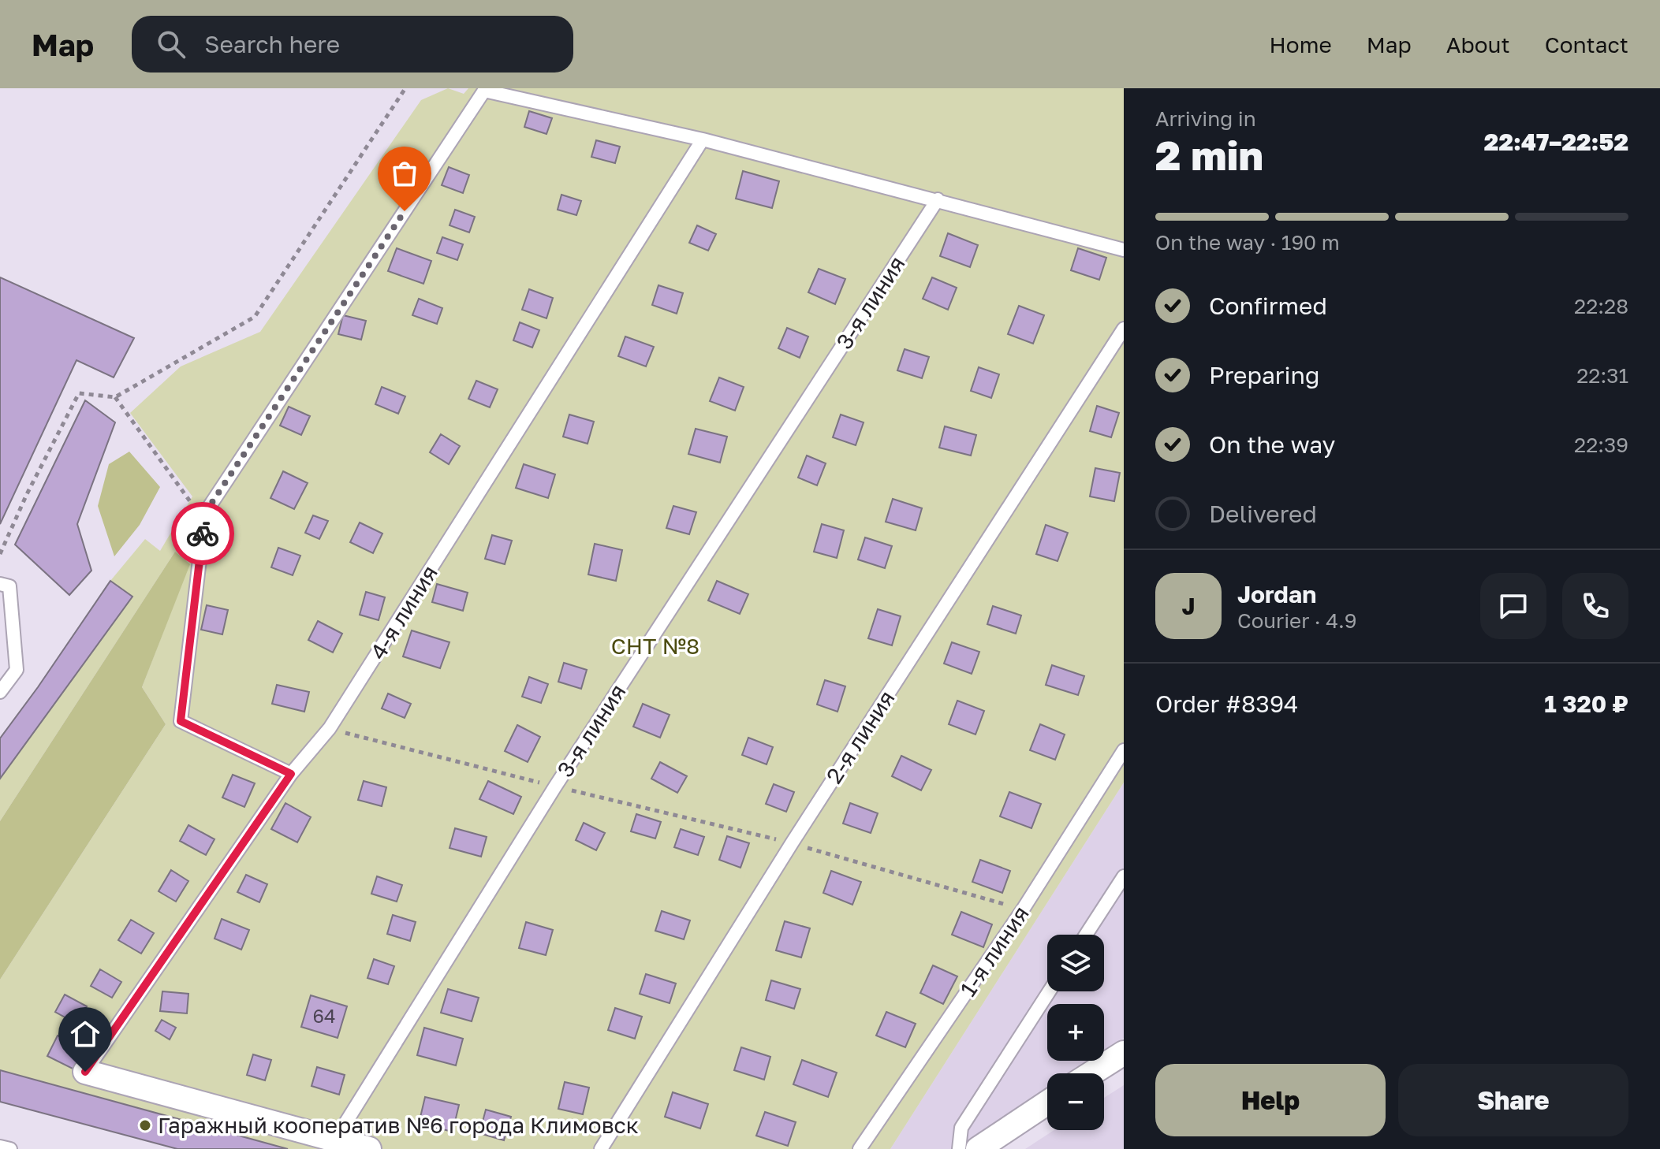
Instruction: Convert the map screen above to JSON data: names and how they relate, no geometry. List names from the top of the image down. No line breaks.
{"streets":{"lane":["3-я линия","4-я линия","2-я линия","1-я линия"]},"parks":["СНТ №8"],"places":["Гаражный кооператив №6 города Климовск"],"house_numbers":["64"],"page":{"header":"Map","search":"Search here","nav":["Home","Map","About","Contact"],"heading":["2 min","Arriving in","22:47–22:52"],"panel":["Jordan","Courier · 4.9","Order #8394","1 320 ₽"],"bar":"On the way · 190 m","list":[["Confirmed","22:28"],["Preparing","22:31"],["On the way","22:39"],"Delivered"],"round":"J","map_buttons":["+","−"],"buttons":["Help","Share"]}}
